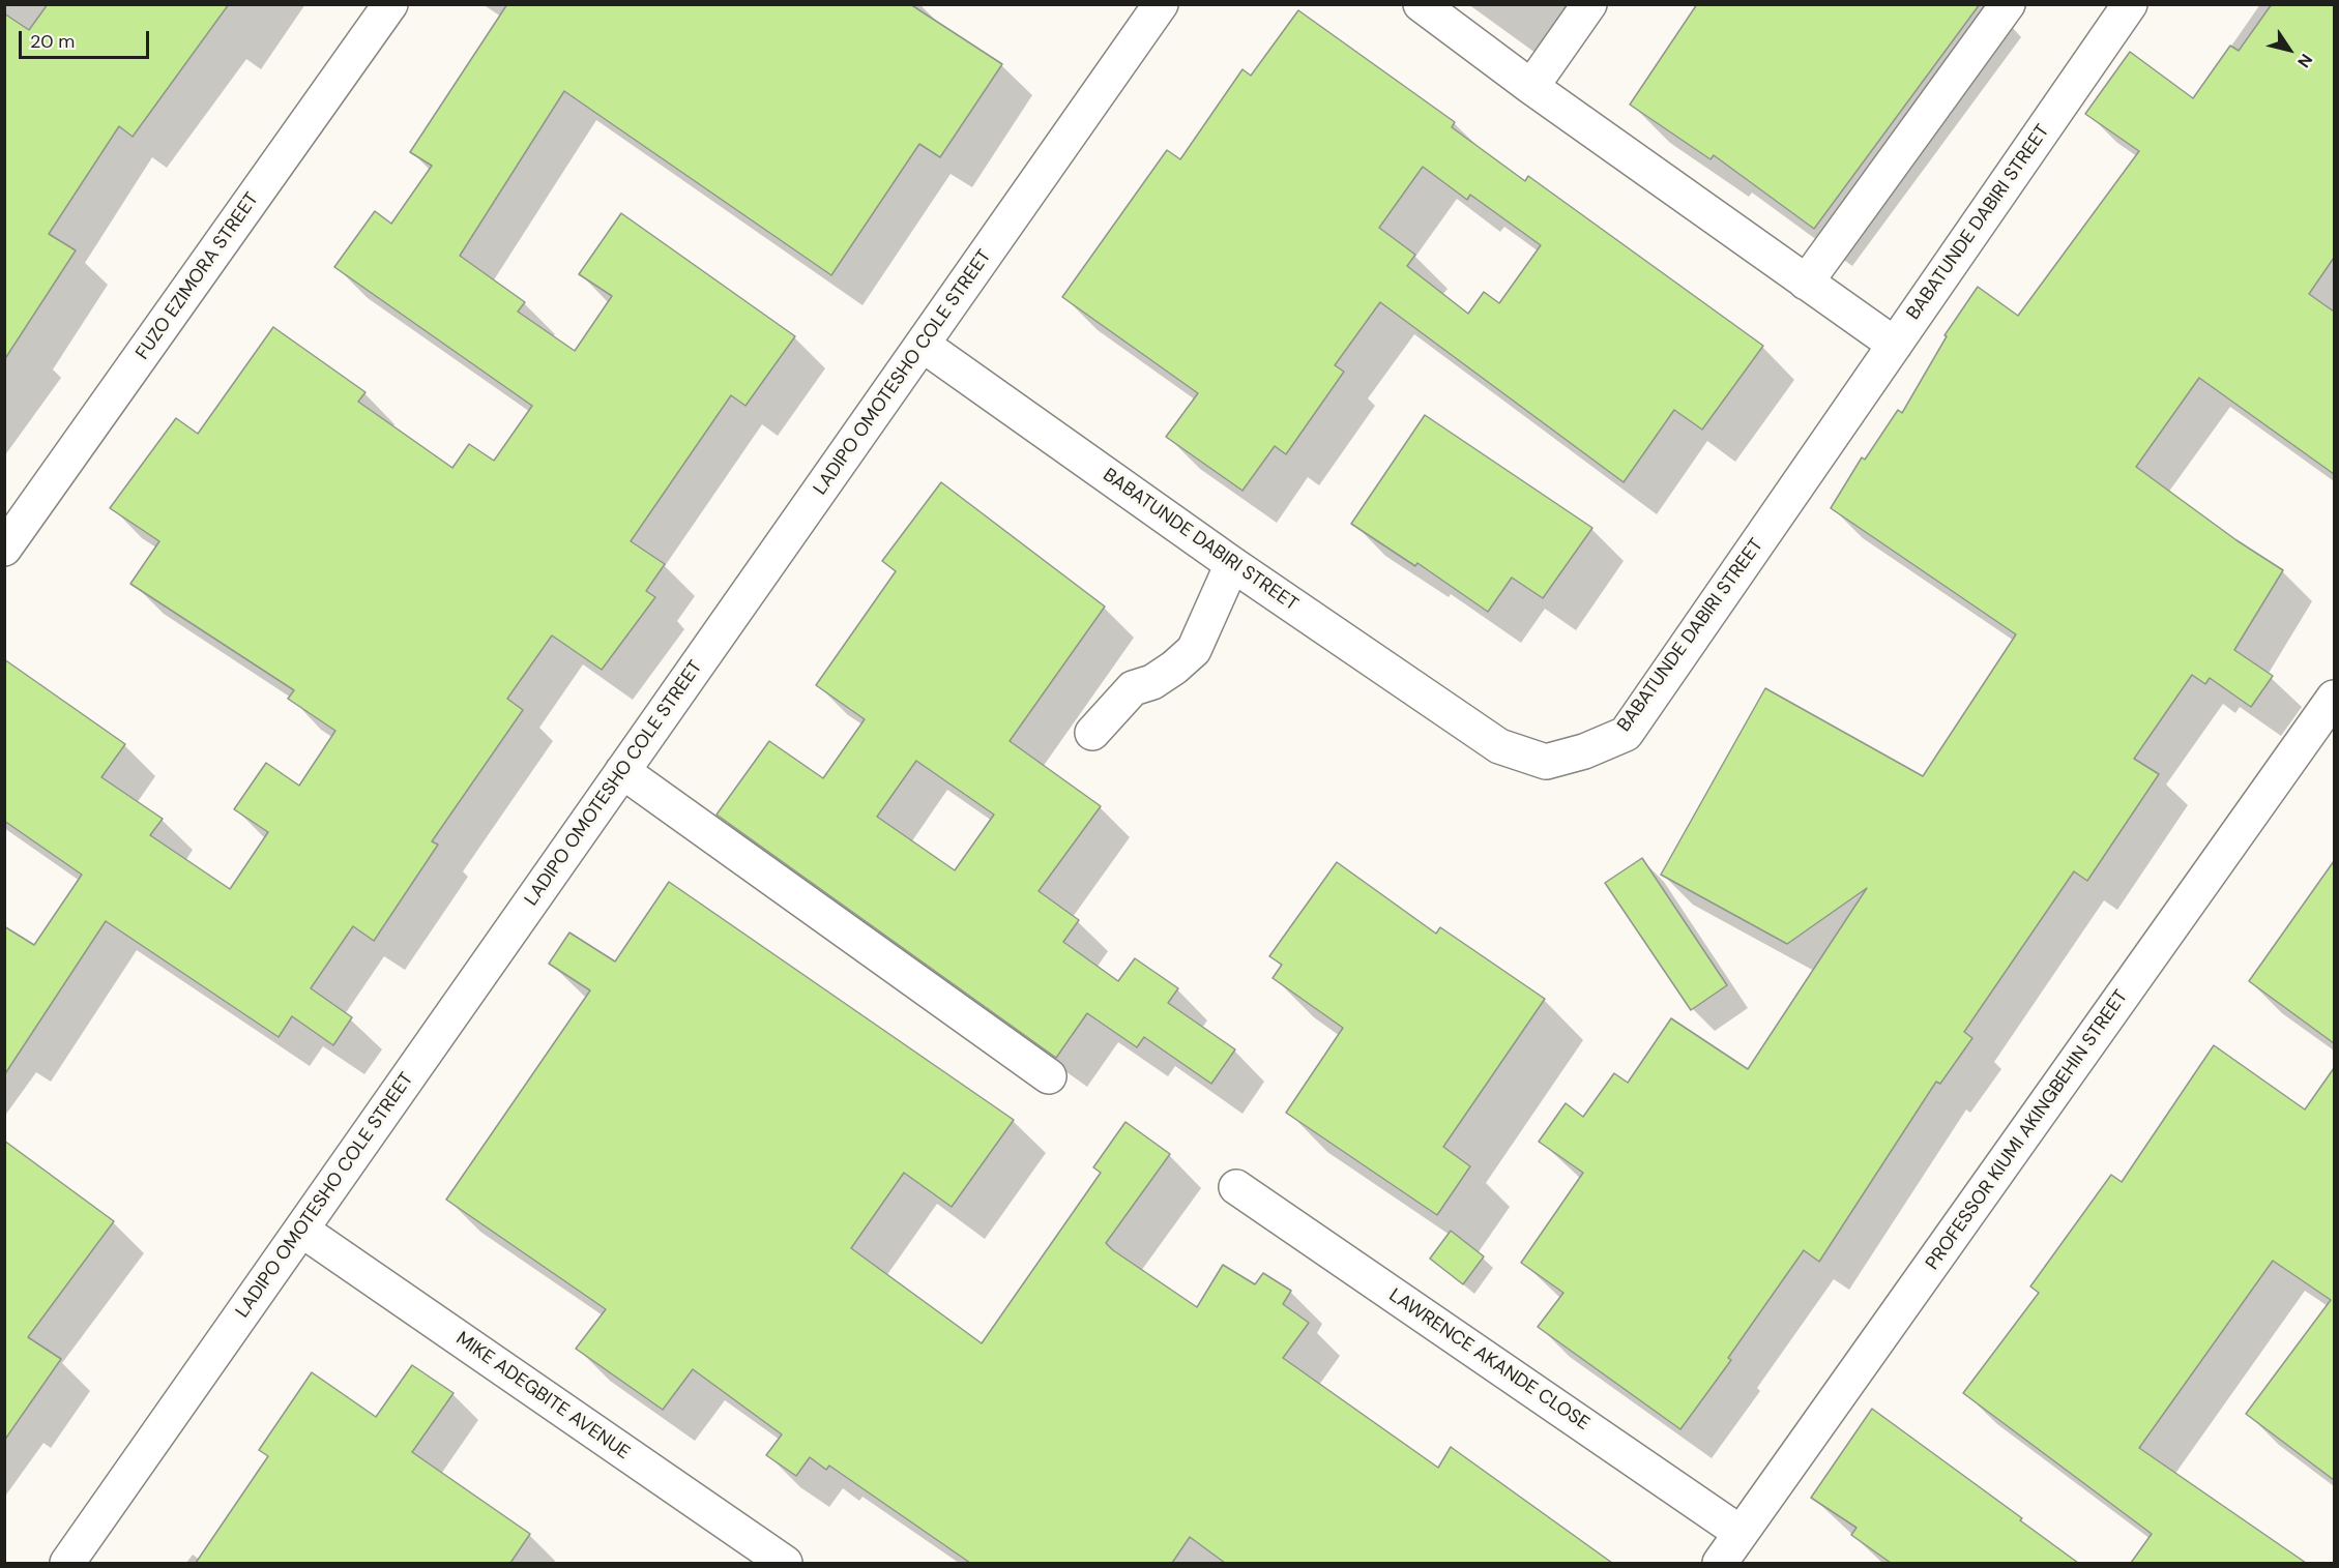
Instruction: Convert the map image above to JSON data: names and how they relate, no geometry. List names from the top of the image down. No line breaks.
{"streets":{"street":["BABATUNDE DABIRI STREET","FUZO EZIMORA STREET","LADIPO OMOTESHO COLE STREET","PROFESSOR KIUMI AKINGBEHIN STREET","LAWRENCE AKANDE CLOSE","MIKE ADEGBITE AVENUE"]},"crossings":[["BABATUNDE DABIRI STREET","LADIPO OMOTESHO COLE STREET"],["LADIPO OMOTESHO COLE STREET","MIKE ADEGBITE AVENUE"],["PROFESSOR KIUMI AKINGBEHIN STREET","LAWRENCE AKANDE CLOSE"]],"scale_bar":"20 m","north":"bottom right"}
